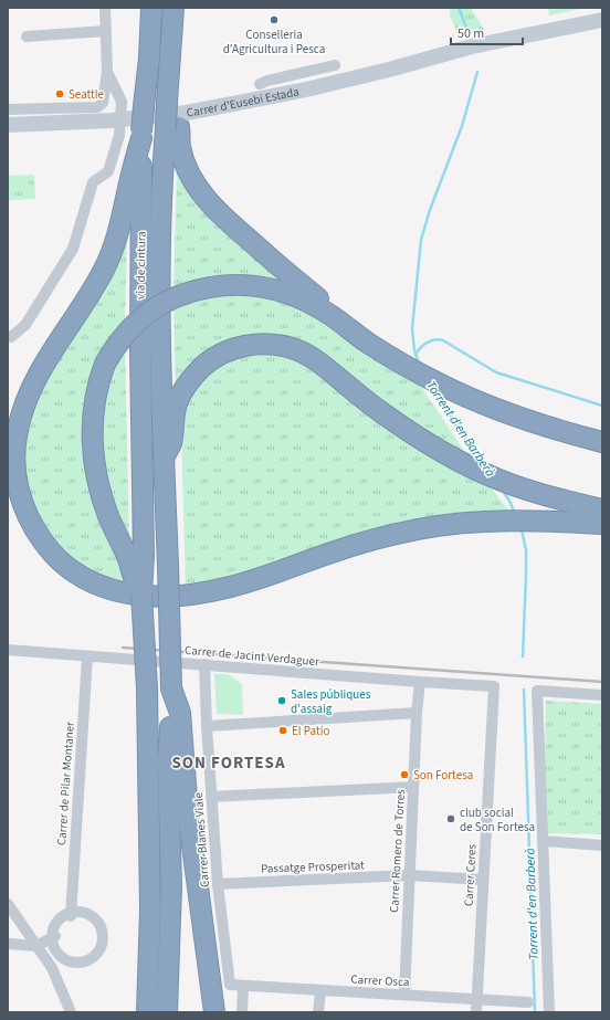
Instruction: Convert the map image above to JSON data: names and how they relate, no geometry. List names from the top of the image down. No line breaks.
{"streets":{"highway":["via de cintura"],"main road":["Carrer d'Eusebi Estada"],"street":["Carrer de Jacint Verdaguer","Carrer de Pilar Montaner","Carrer Blanes Viale","Carrer Romero de Torres","Passatge Prosperitat","Carrer Ceres","Carrer Osca"]},"crossings":[["Carrer de Jacint Verdaguer","Carrer de Pilar Montaner"],["Carrer de Jacint Verdaguer","Carrer Blanes Viale"],["Carrer de Jacint Verdaguer","Carrer Romero de Torres"],["Carrer de Jacint Verdaguer","Carrer Ceres"],["Carrer Blanes Viale","Passatge Prosperitat"],["Carrer Blanes Viale","Carrer Osca"],["Carrer Romero de Torres","Passatge Prosperitat"],["Carrer Romero de Torres","Carrer Osca"],["Passatge Prosperitat","Carrer Ceres"],["Carrer Ceres","Carrer Osca"]],"districts":["SON FORTESA"],"water":["Torrent d'en Barberà"],"places":["Conselleria d'Agricultura i Pesca","Seattle","Sales públiques d'assaig","El Patio","Son Fortesa","club social de Son Fortesa"],"scale_bar":"50 m"}
